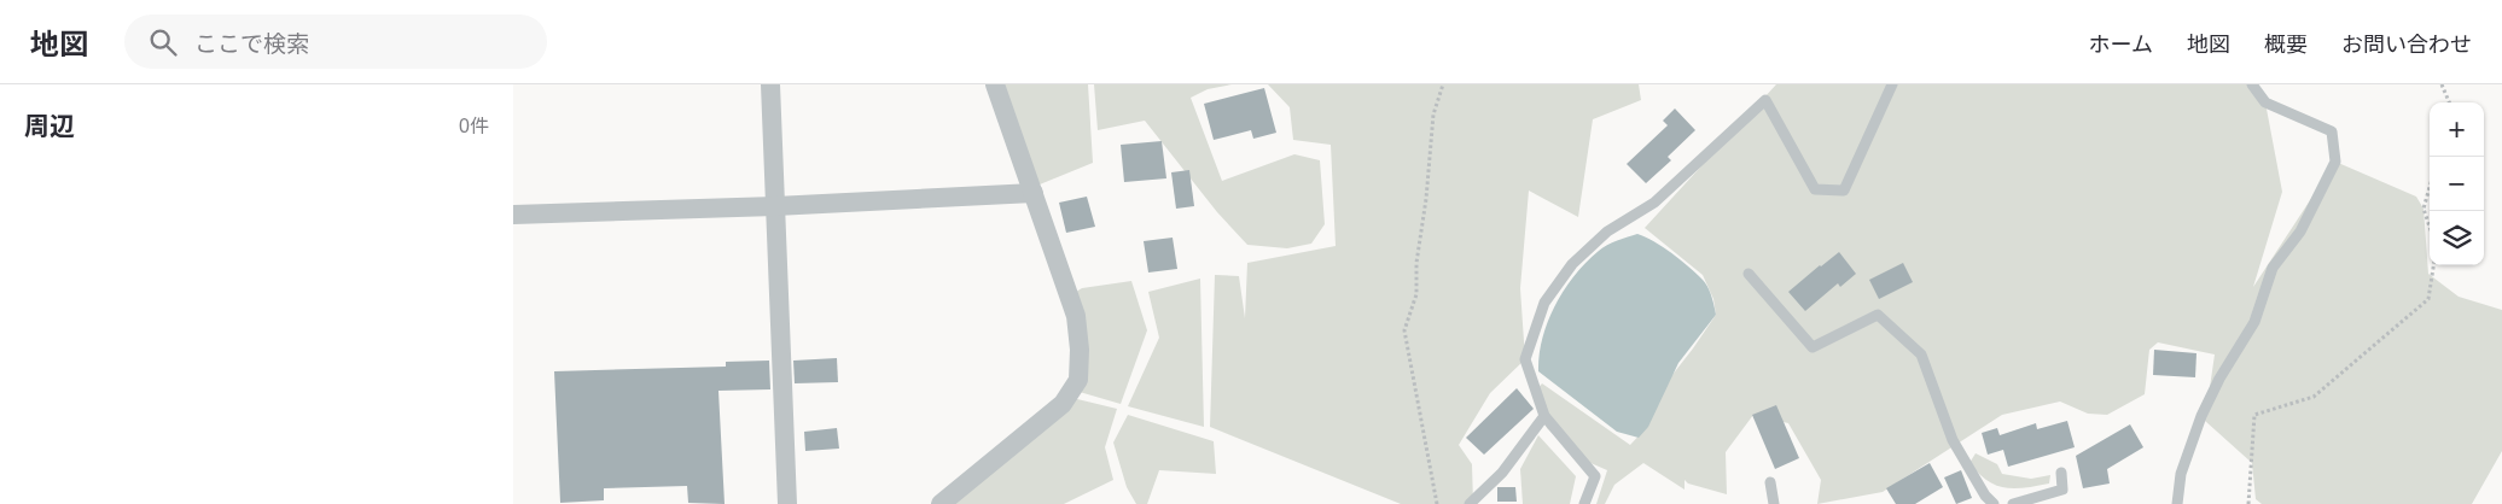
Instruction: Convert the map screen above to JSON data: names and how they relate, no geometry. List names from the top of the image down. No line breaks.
{"page":{"header":"地図","search":"ここで検索","nav":["ホーム","地図","概要","お問い合わせ"],"heading":["周辺","0件"],"map_buttons":["+","−"]}}
